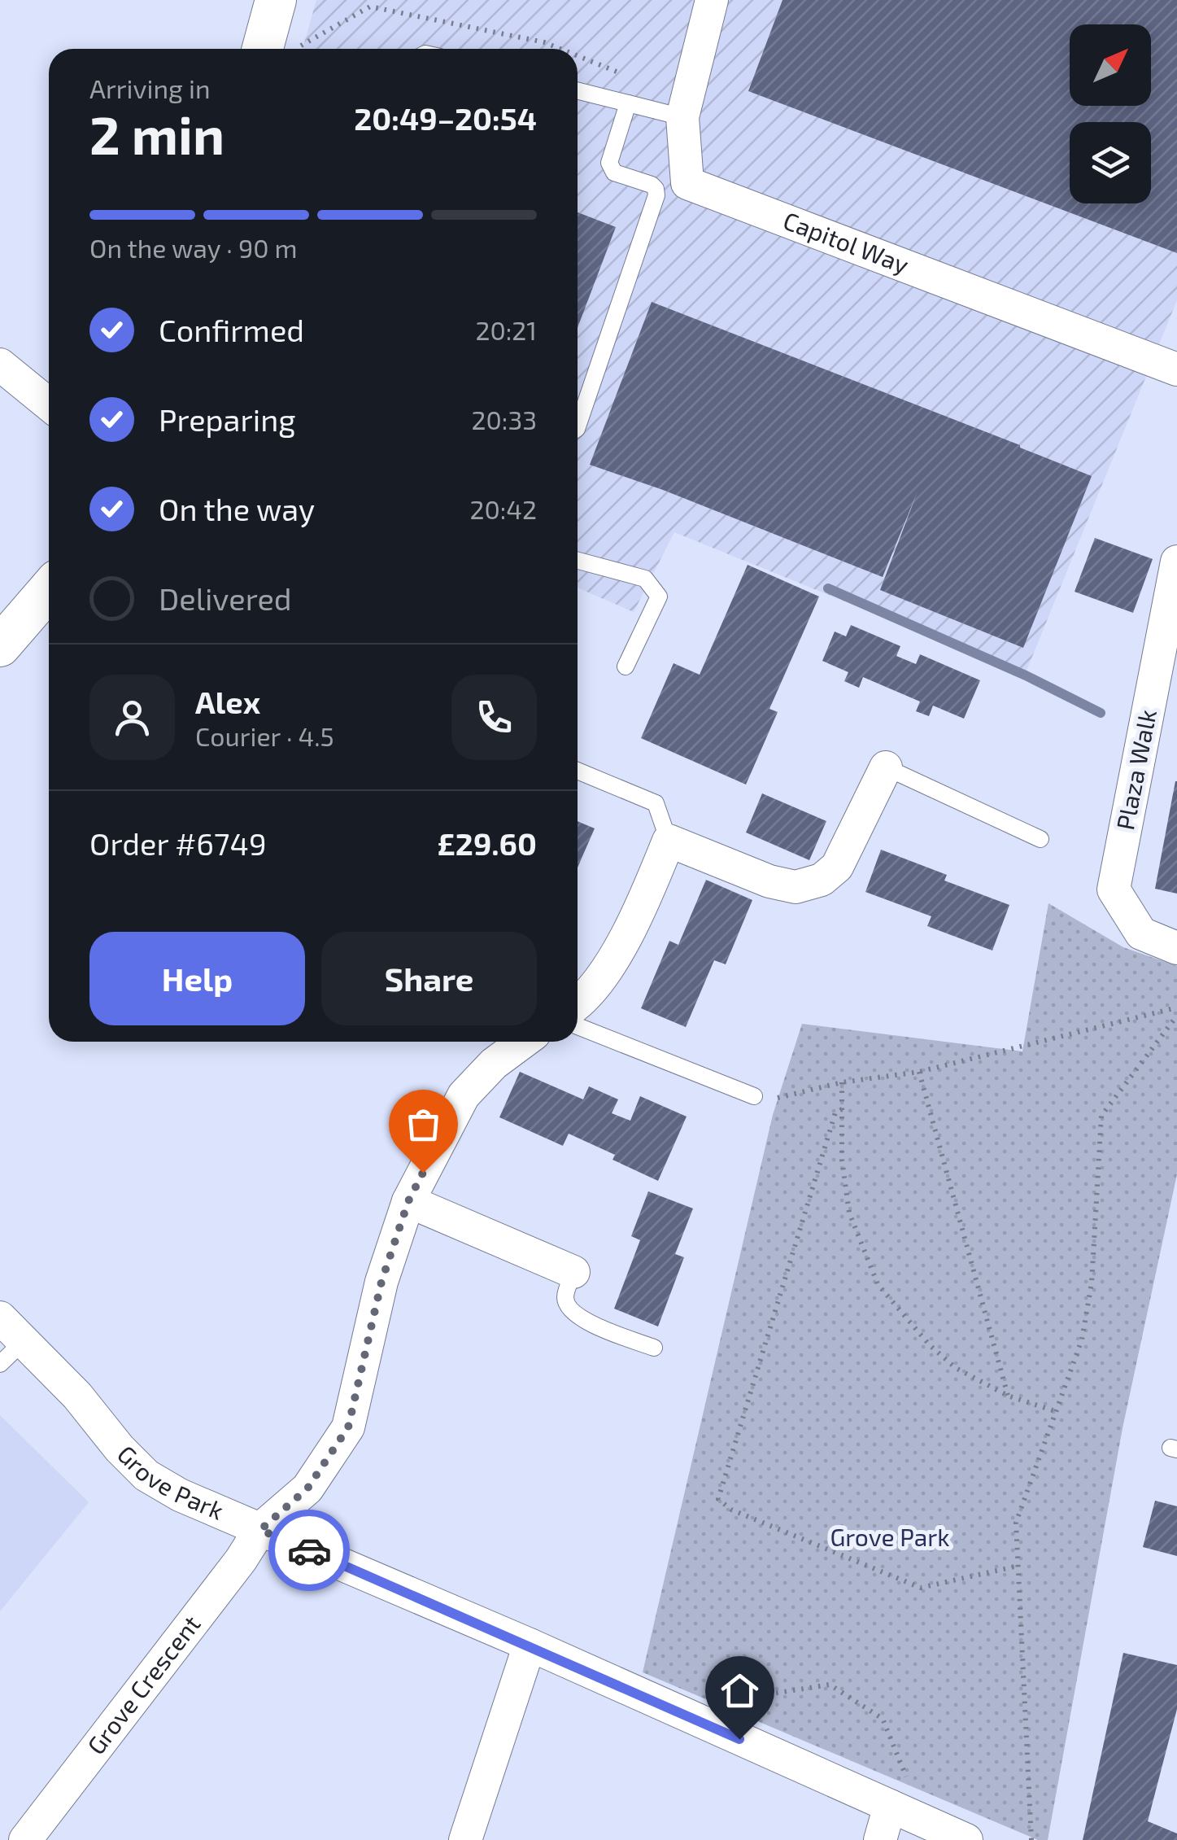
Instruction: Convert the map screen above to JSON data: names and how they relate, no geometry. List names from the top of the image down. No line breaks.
{"streets":{"street":["Capitol Way","Plaza Walk","Grove Park","Grove Crescent"]},"crossings":[["Grove Park","Grove Crescent"]],"parks":["Grove Park"],"north":"top right","page":{"heading":["2 min","Arriving in","20:49–20:54"],"panel":["Alex","Courier · 4.5","Order #6749","£29.60"],"bar":"On the way · 90 m","list":[["Confirmed","20:21"],["Preparing","20:33"],["On the way","20:42"],"Delivered"],"buttons":["Help","Share"]}}
